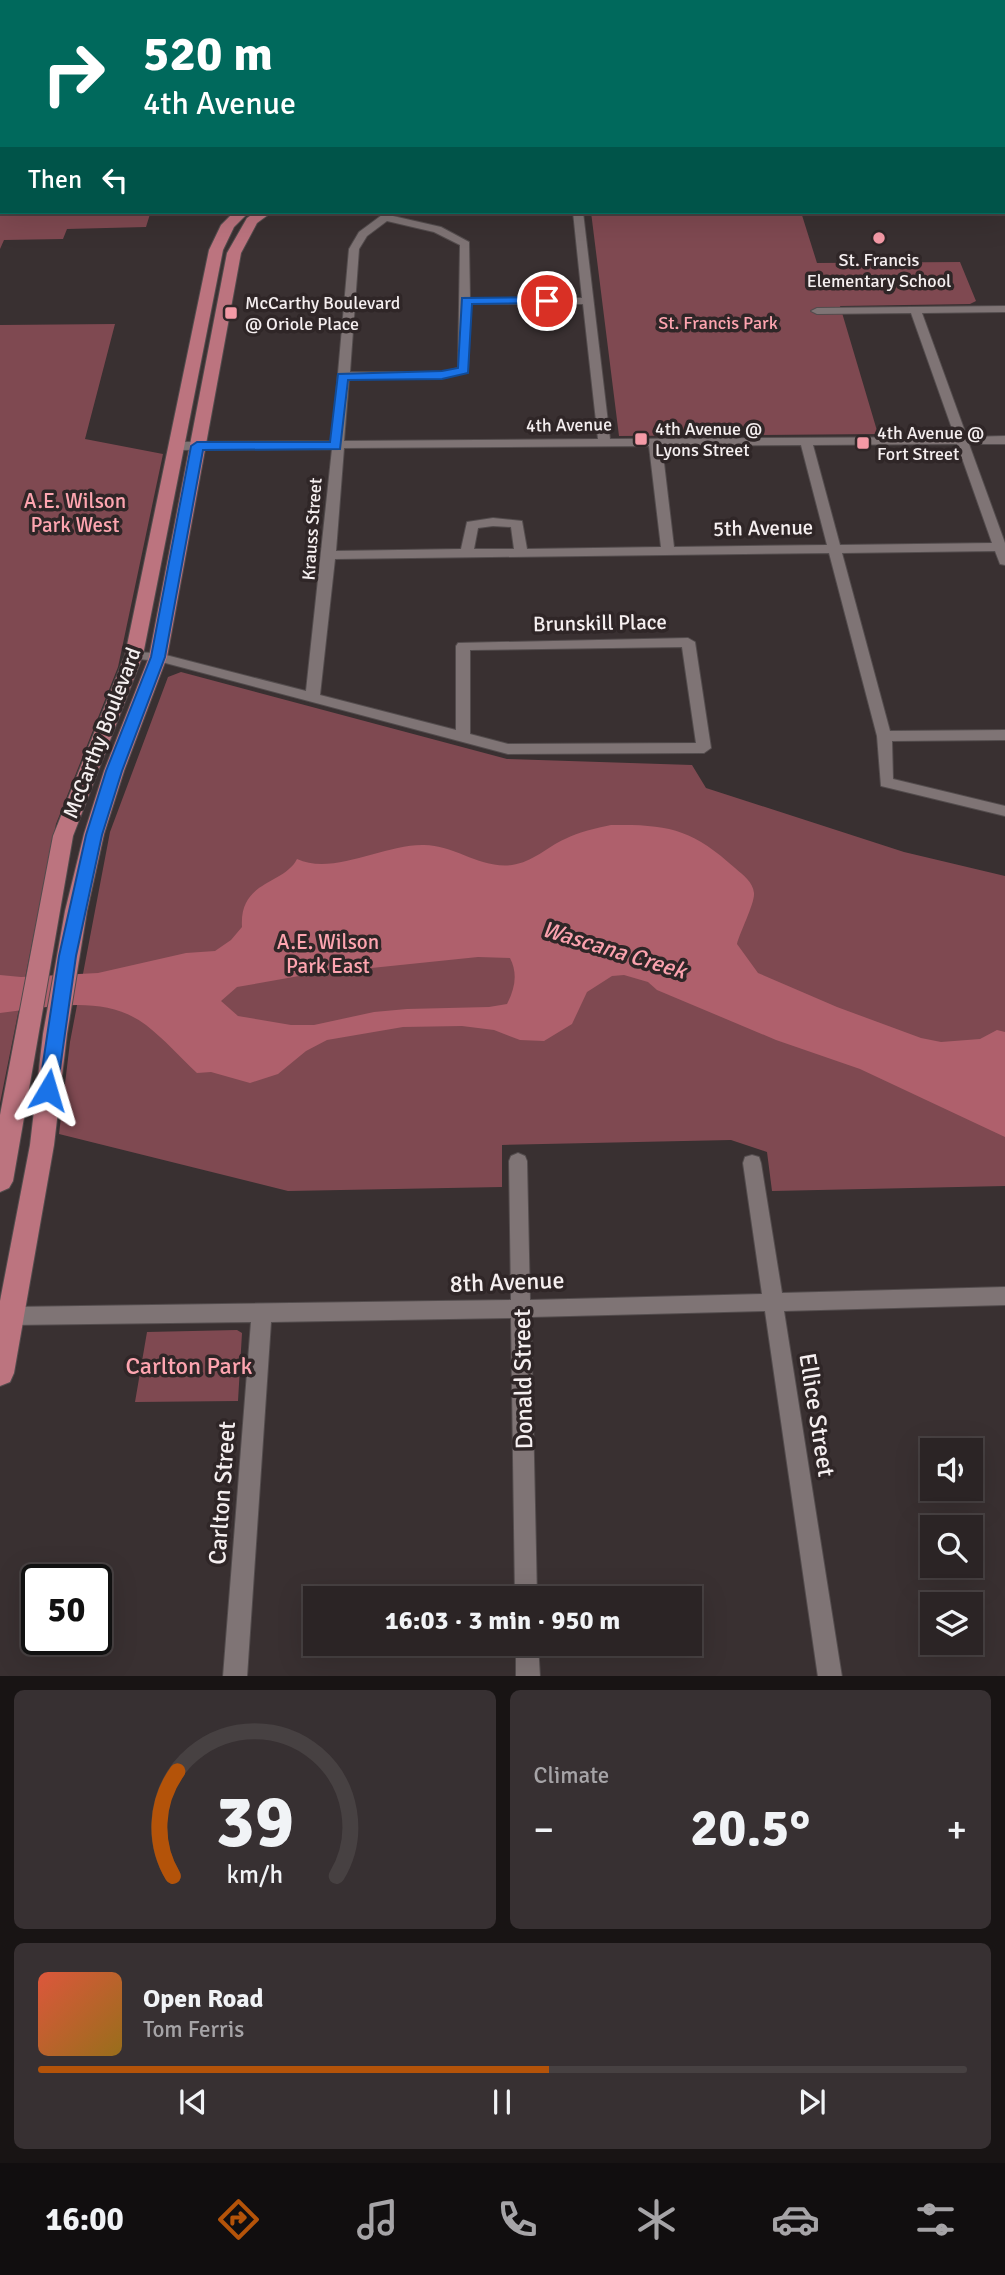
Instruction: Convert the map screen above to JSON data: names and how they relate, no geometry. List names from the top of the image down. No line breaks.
{"streets":{"main road":["McCarthy Boulevard"],"street":["4th Avenue","5th Avenue","Krauss Street","Brunskill Place","8th Avenue","Donald Street","Ellice Street","Carlton Street"]},"crossings":[["4th Avenue","Krauss Street"],["4th Avenue","McCarthy Boulevard"],["5th Avenue","Krauss Street"],["Krauss Street","Brunskill Place"],["Brunskill Place","McCarthy Boulevard"],["McCarthy Boulevard","8th Avenue"],["8th Avenue","Donald Street"],["8th Avenue","Ellice Street"],["8th Avenue","Carlton Street"]],"water":["Wascana Creek"],"parks":["St. Francis Park","A.E. Wilson Park West","A.E. Wilson Park East","Carlton Park"],"places":{"other":["St. Francis Elementary School"],"transit":["McCarthy Boulevard @ Oriole Place","4th Avenue @ Lyons Street","4th Avenue @ Fort Street"]},"page":{"turn":["520 m","4th Avenue"],"then":"Then","limit":"50","trip":"16:03 · 3 min · 950 m","tile":"Climate","heat":["−","20.5°","+"],"song":["Open Road","Tom Ferris"],"tabs":"16:00","gauge":["39","km/h"]}}
